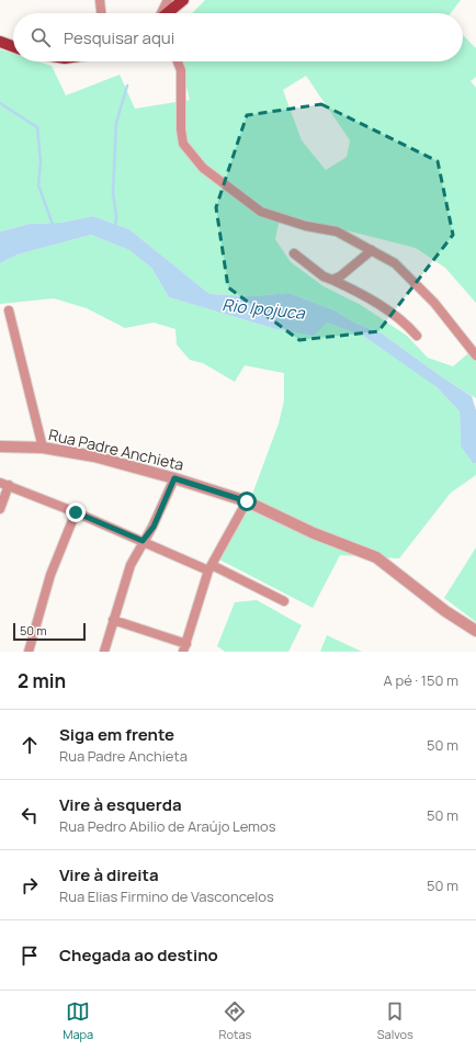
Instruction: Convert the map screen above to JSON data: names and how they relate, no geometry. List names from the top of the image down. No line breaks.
{"streets":{"street":["Rua Padre Anchieta"]},"water":["Rio Ipojuca"],"scale_bar":"50 m","page":{"search":"Pesquisar aqui","scale":"50 m","heading":["2 min","A pé · 150 m"],"list":[["Siga em frente","Rua Padre Anchieta","50 m"],["Vire à esquerda","Rua Pedro Abilio de Araújo Lemos","50 m"],["Vire à direita","Rua Elias Firmino de Vasconcelos","50 m"],"Chegada ao destino"],"nav":["Mapa","Rotas","Salvos"]}}
